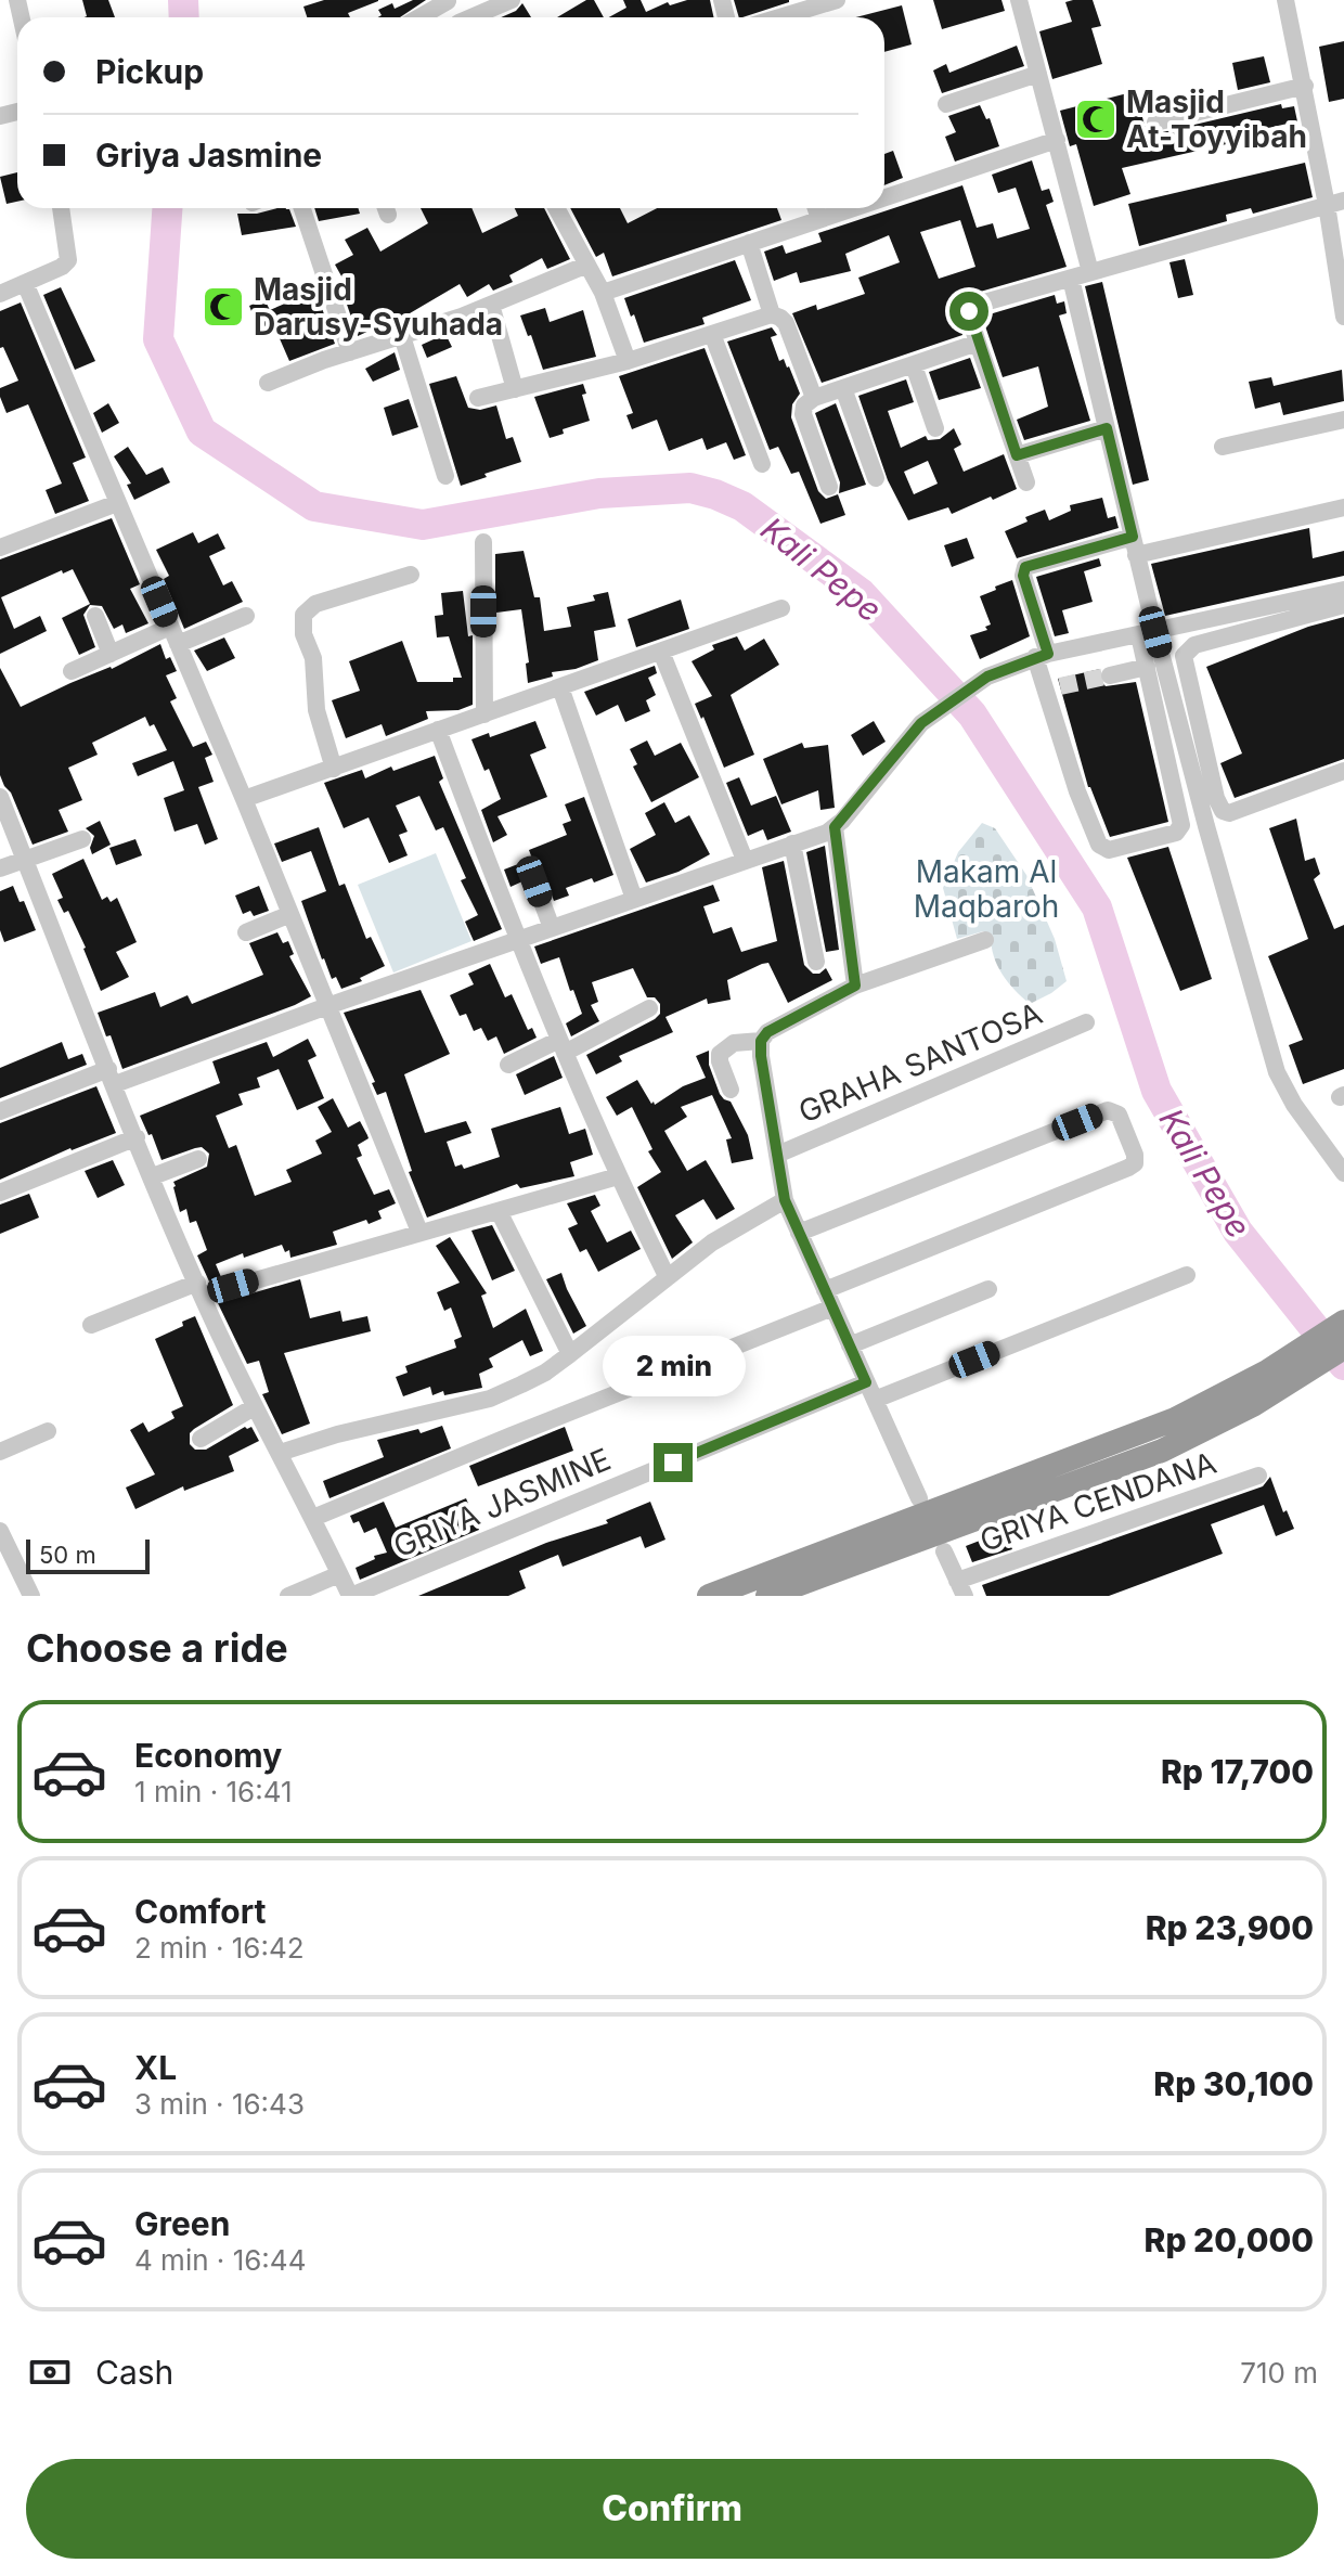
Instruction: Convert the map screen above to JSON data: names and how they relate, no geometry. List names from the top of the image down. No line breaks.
{"streets":{"street":["GRAHA SANTOSA","GRIYA CENDANA","GRIYA JASMINE"]},"water":["Kali Pepe"],"parks":["Makam Al Maqbaroh"],"places":{"mosque":["Masjid At-Toyyibah","Masjid Darusy-Syuhada"]},"scale_bar":"50 m","page":{"banner":["Pickup","Griya Jasmine"],"bubble":"2 min","scale":"50 m","heading":"Choose a ride","list":[{"name":"Economy","note":"1 min · 16:41","value":"Rp 17,700"},{"name":"Comfort","note":"2 min · 16:42","value":"Rp 23,900"},{"name":"XL","note":"3 min · 16:43","value":"Rp 30,100"},{"name":"Green","note":"4 min · 16:44","value":"Rp 20,000"}],"pay":["Cash","710 m"],"buttons":"Confirm"}}
